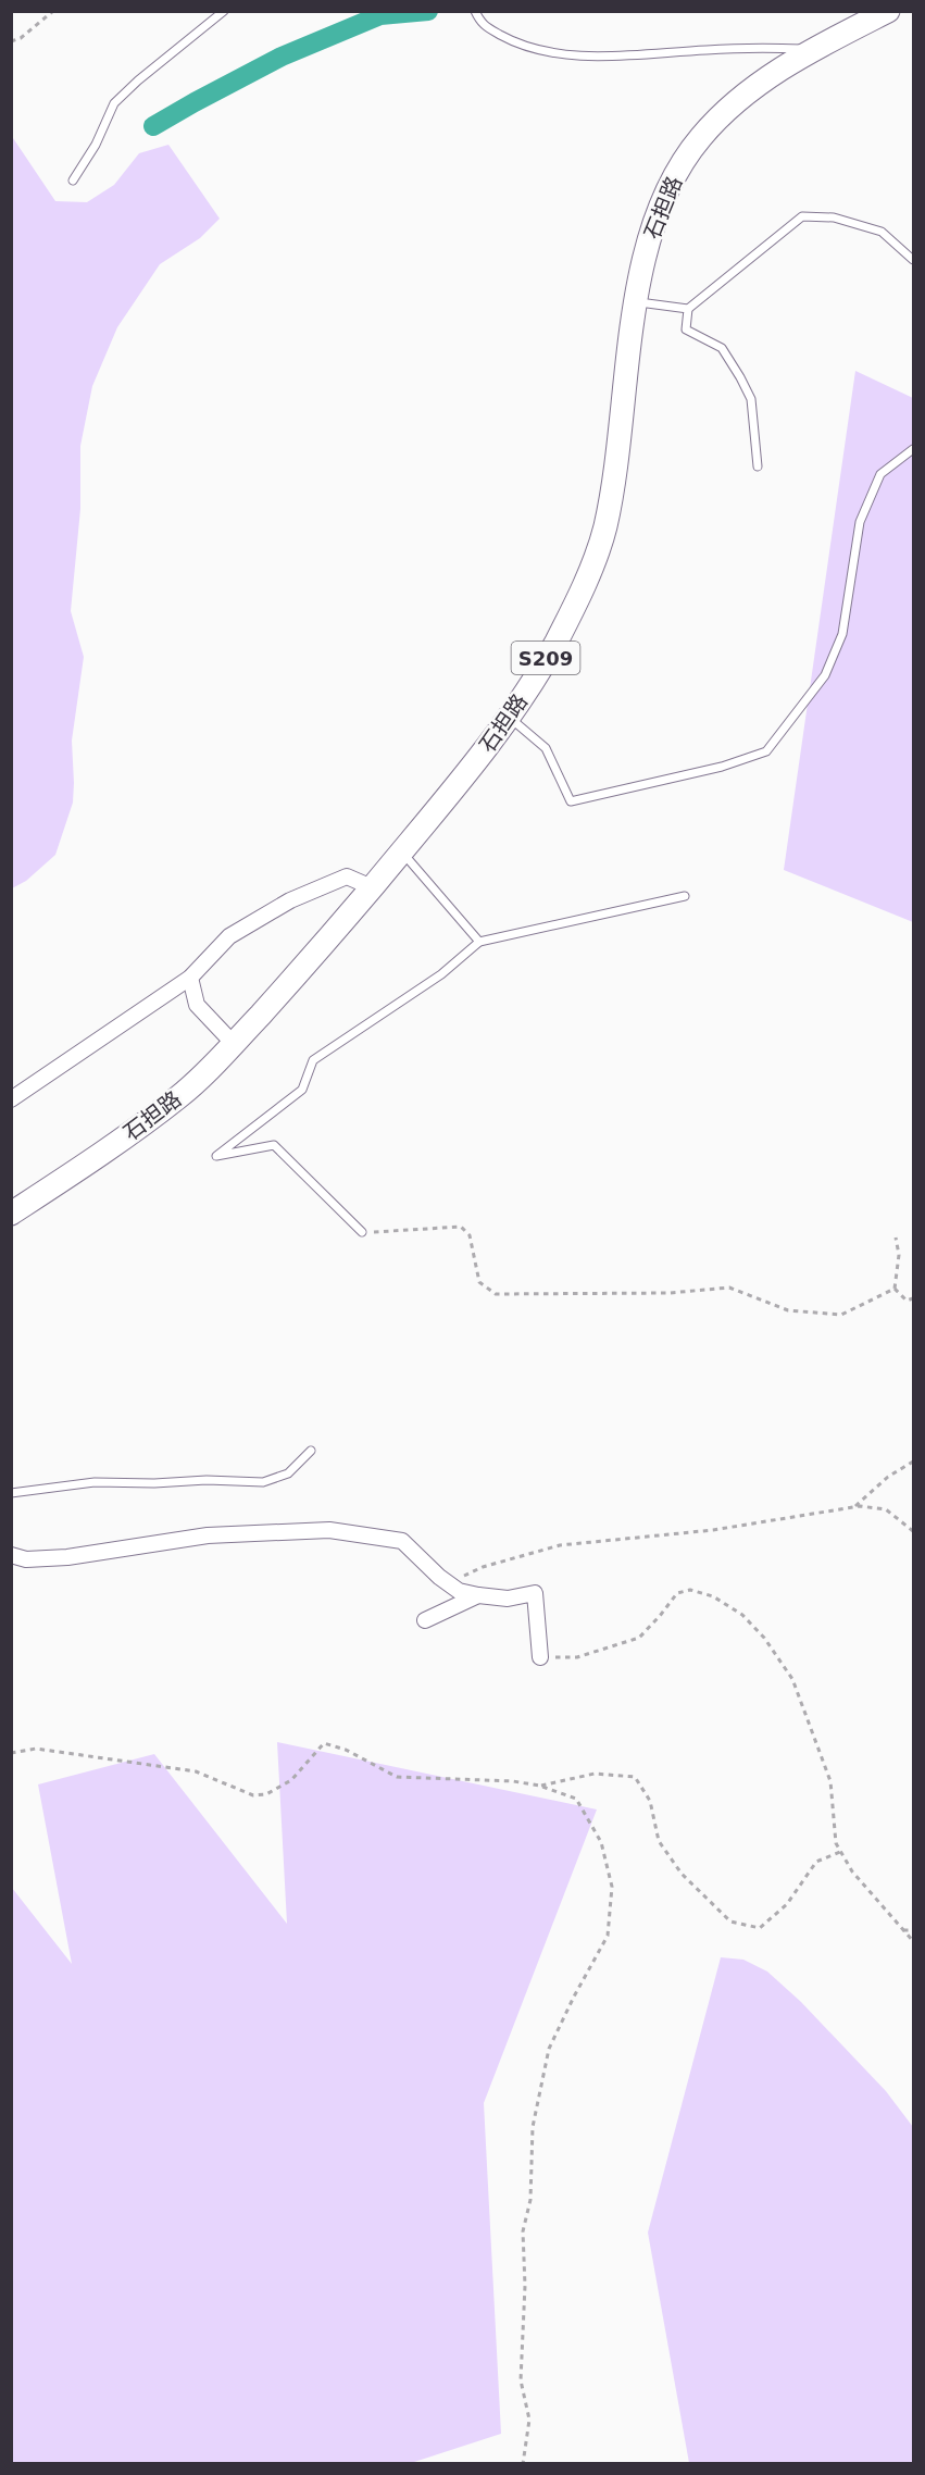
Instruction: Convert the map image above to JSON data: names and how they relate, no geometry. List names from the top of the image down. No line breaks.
{"streets":{"main road":["石担路","S209"]}}
